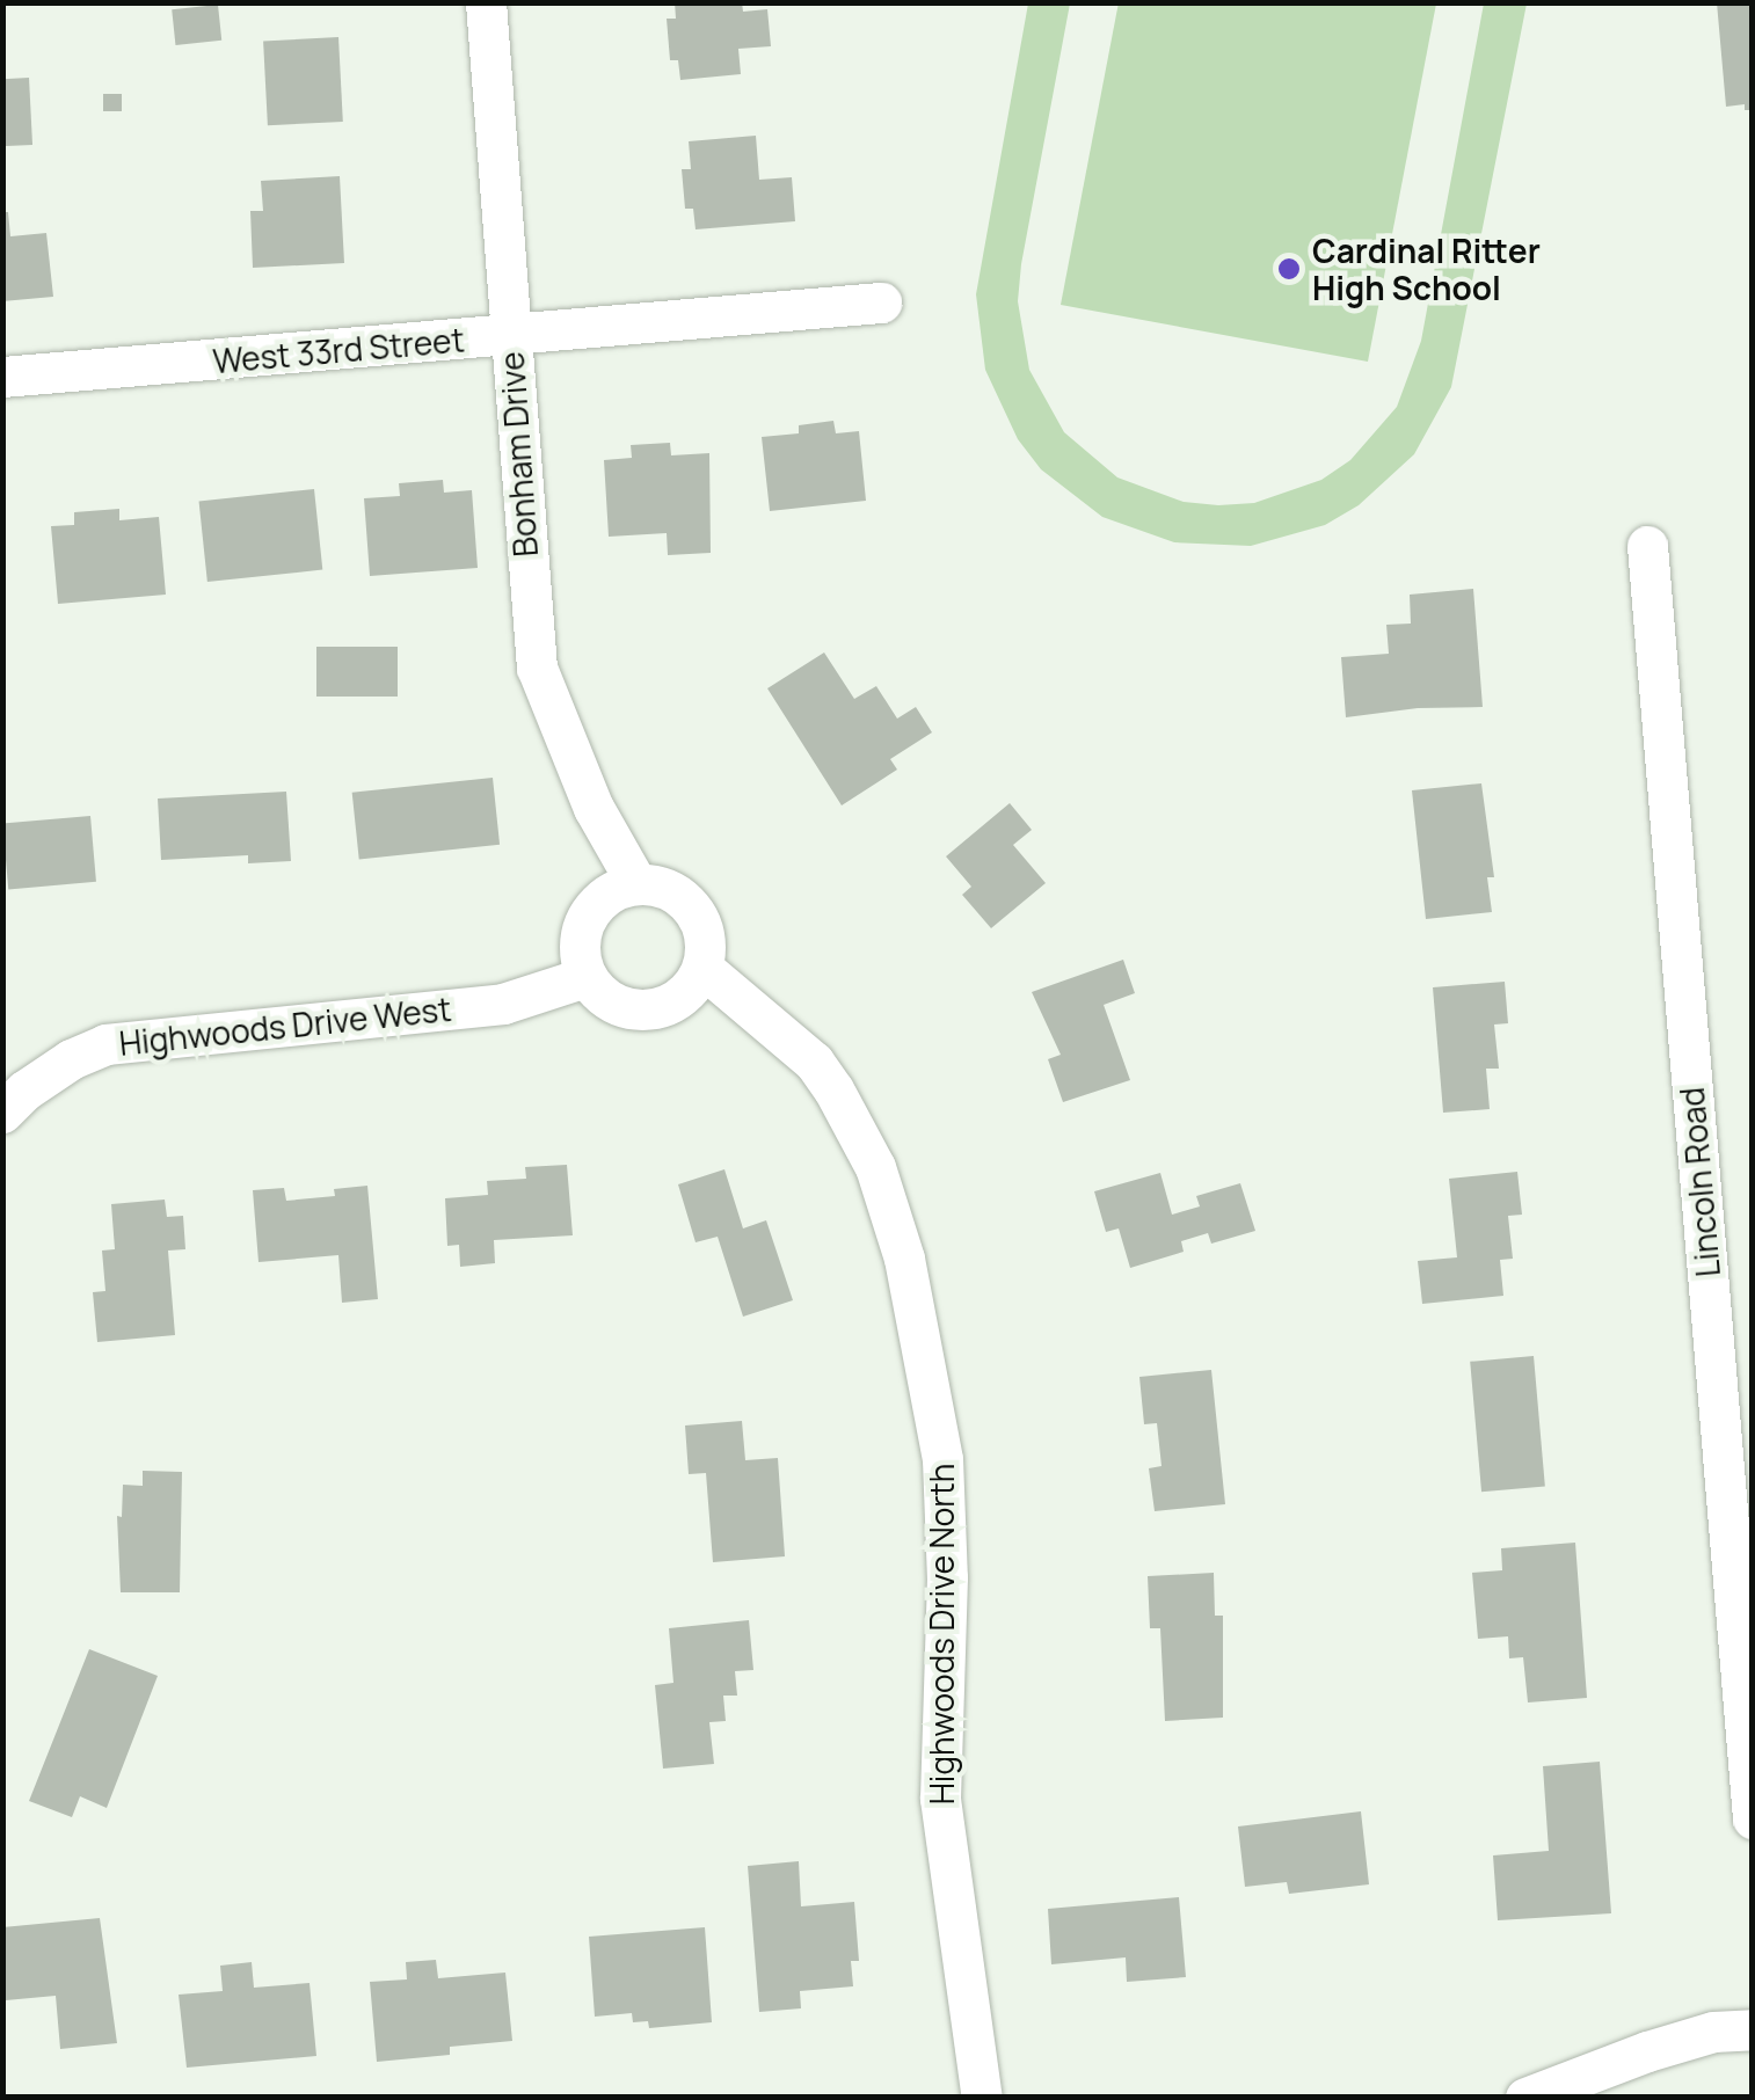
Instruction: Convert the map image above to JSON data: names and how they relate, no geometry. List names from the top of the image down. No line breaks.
{"streets":{"street":["West 33rd Street","Bonham Drive","Highwoods Drive West","Lincoln Road","Highwoods Drive North"]},"crossings":[["West 33rd Street","Bonham Drive"],["Bonham Drive","Highwoods Drive West"],["Bonham Drive","Highwoods Drive North"],["Highwoods Drive West","Highwoods Drive North"]],"places":["Cardinal Ritter High School"]}
